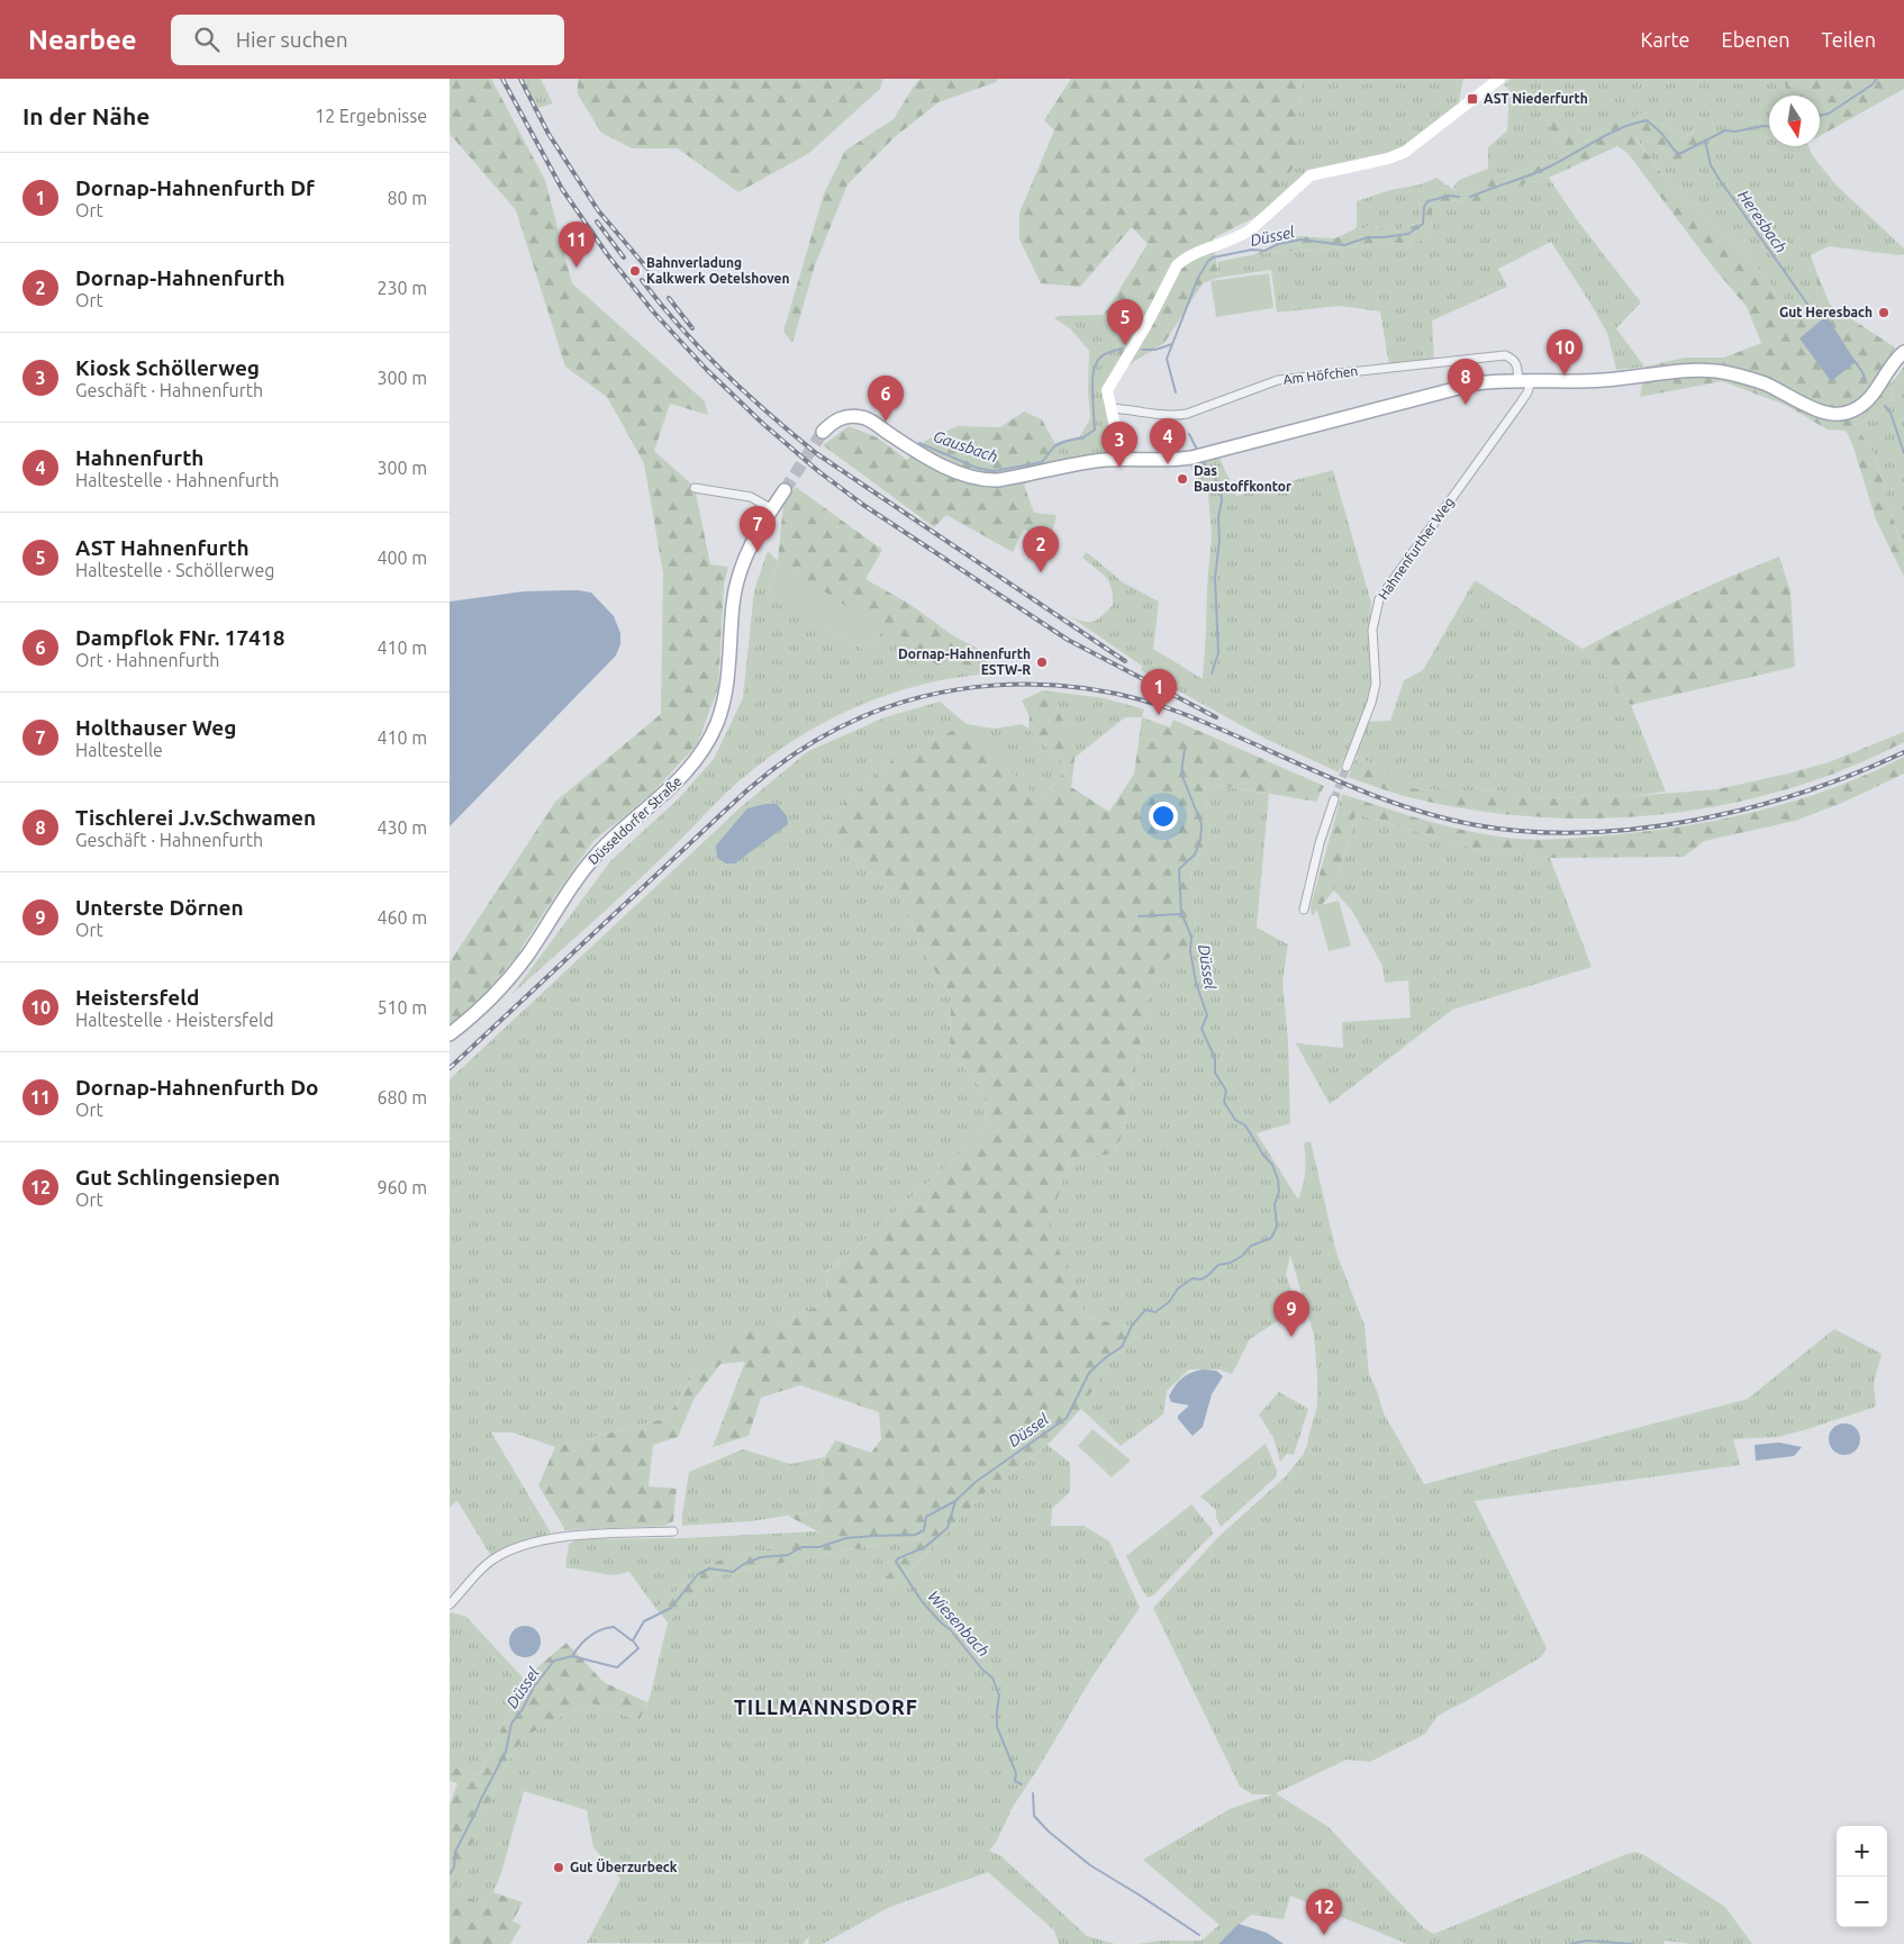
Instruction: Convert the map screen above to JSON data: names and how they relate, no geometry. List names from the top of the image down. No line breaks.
{"streets":{"main road":["Düsseldorfer Straße"],"street":["Am Höfchen","Hahnenfurther Weg"]},"crossings":[["Am Höfchen","Hahnenfurther Weg"]],"districts":["TILLMANNSDORF"],"water":["Heresbach","Düssel","Gausbach","Wiesenbach"],"places":{"transit":["AST Niederfurth"],"other":["Bahnverladung Kalkwerk Oetelshoven","Gut Heresbach","Das Baustoffkontor","Dornap-Hahnenfurth ESTW-R","Gut Überzurbeck"]},"north":"bottom","page":{"header":"Nearbee","search":"Hier suchen","nav":["Karte","Ebenen","Teilen"],"heading":["In der Nähe","12 Ergebnisse"],"list":[{"mark":"1","name":"Dornap-Hahnenfurth Df","note":"Ort","value":"80 m"},{"mark":"2","name":"Dornap-Hahnenfurth","note":"Ort","value":"230 m"},{"mark":"3","name":"Kiosk Schöllerweg","note":"Geschäft · Hahnenfurth","value":"300 m"},{"mark":"4","name":"Hahnenfurth","note":"Haltestelle · Hahnenfurth","value":"300 m"},{"mark":"5","name":"AST Hahnenfurth","note":"Haltestelle · Schöllerweg","value":"400 m"},{"mark":"6","name":"Dampflok FNr. 17418","note":"Ort · Hahnenfurth","value":"410 m"},{"mark":"7","name":"Holthauser Weg","note":"Haltestelle","value":"410 m"},{"mark":"8","name":"Tischlerei J.v.Schwamen","note":"Geschäft · Hahnenfurth","value":"430 m"},{"mark":"9","name":"Unterste Dörnen","note":"Ort","value":"460 m"},{"mark":"10","name":"Heistersfeld","note":"Haltestelle · Heistersfeld","value":"510 m"},{"mark":"11","name":"Dornap-Hahnenfurth Do","note":"Ort","value":"680 m"},{"mark":"12","name":"Gut Schlingensiepen","note":"Ort","value":"960 m"}],"pins":["11","5","10","8","6","4","3","7","2","1","9","12"],"map_buttons":["+","−"]}}
